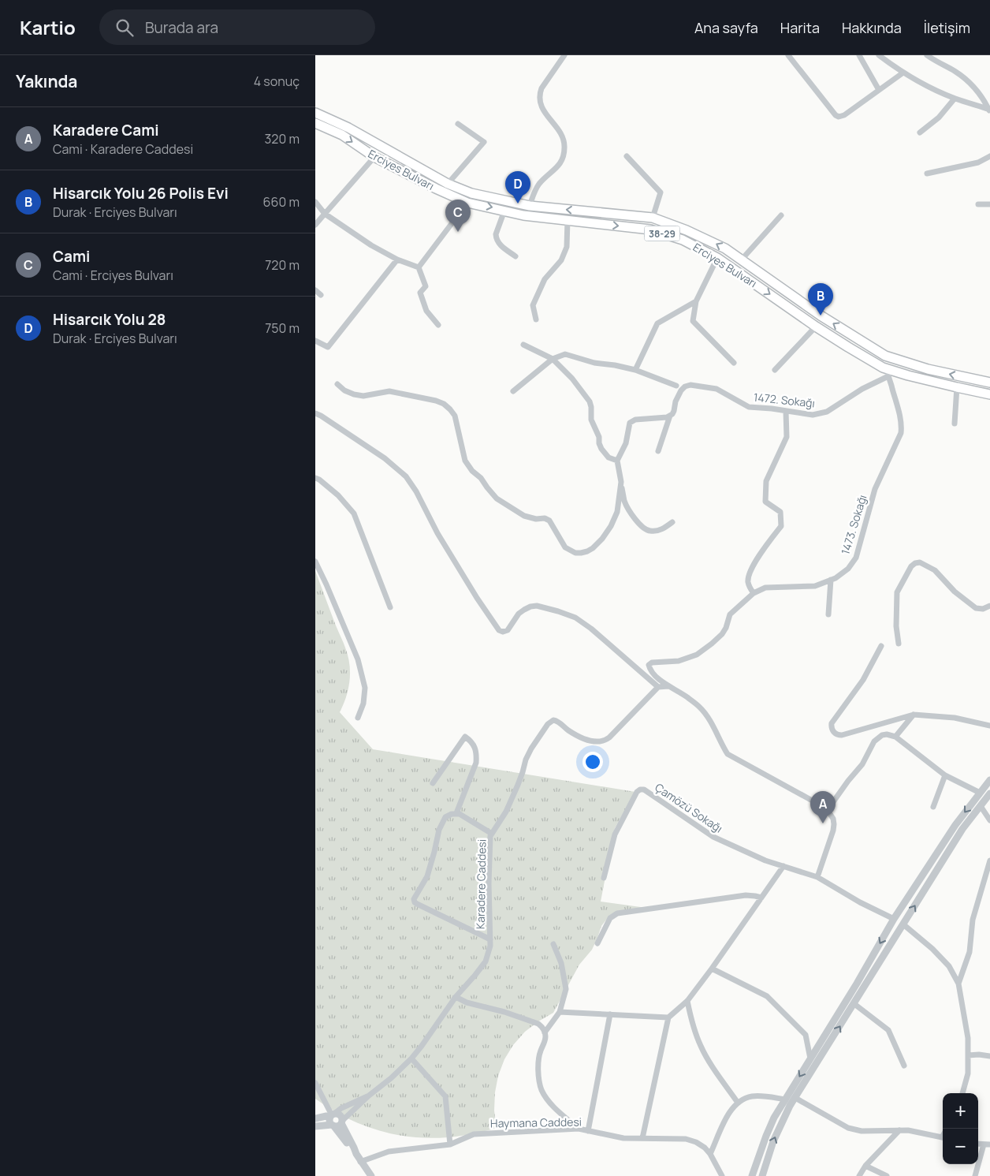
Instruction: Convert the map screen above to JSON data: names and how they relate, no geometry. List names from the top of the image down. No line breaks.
{"streets":{"highway":["Erciyes Bulvarı","38-29"],"street":["1472. Sokağı","1473. Sokağı","Çamözü Sokağı","Karadere Caddesi","Haymana Caddesi"]},"crossings":[["Erciyes Bulvarı","1472. Sokağı"],["Erciyes Bulvarı","1473. Sokağı"],["1472. Sokağı","1473. Sokağı"]],"page":{"header":"Kartio","search":"Burada ara","nav":["Ana sayfa","Harita","Hakkında","İletişim"],"heading":["Yakında","4 sonuç"],"list":[{"mark":"A","name":"Karadere Cami","note":"Cami · Karadere Caddesi","value":"320 m"},{"mark":"B","name":"Hisarcık Yolu 26 Polis Evi","note":"Durak · Erciyes Bulvarı","value":"660 m"},{"mark":"C","name":"Cami","note":"Cami · Erciyes Bulvarı","value":"720 m"},{"mark":"D","name":"Hisarcık Yolu 28","note":"Durak · Erciyes Bulvarı","value":"750 m"}],"pins":["D","C","B","A"],"map_buttons":["+","−"]}}
